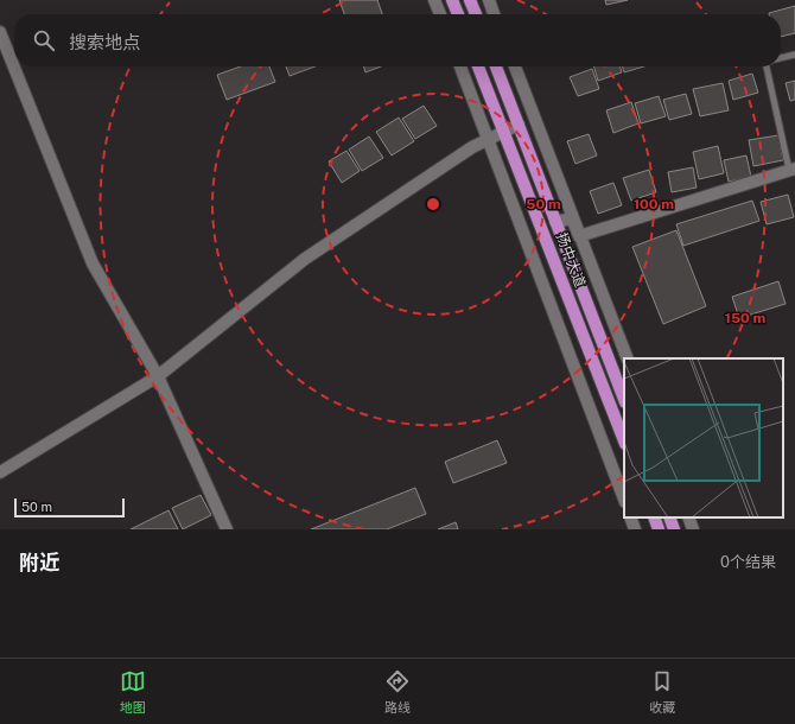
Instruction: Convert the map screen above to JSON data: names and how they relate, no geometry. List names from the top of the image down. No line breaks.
{"streets":{"main road":["扬中大道"]},"scale_bar":"50 m","page":{"search":"搜索地点","scale":"50 m","heading":["附近","0个结果"],"nav":["地图","路线","收藏"]},"rings":["50 m","100 m","150 m"]}
